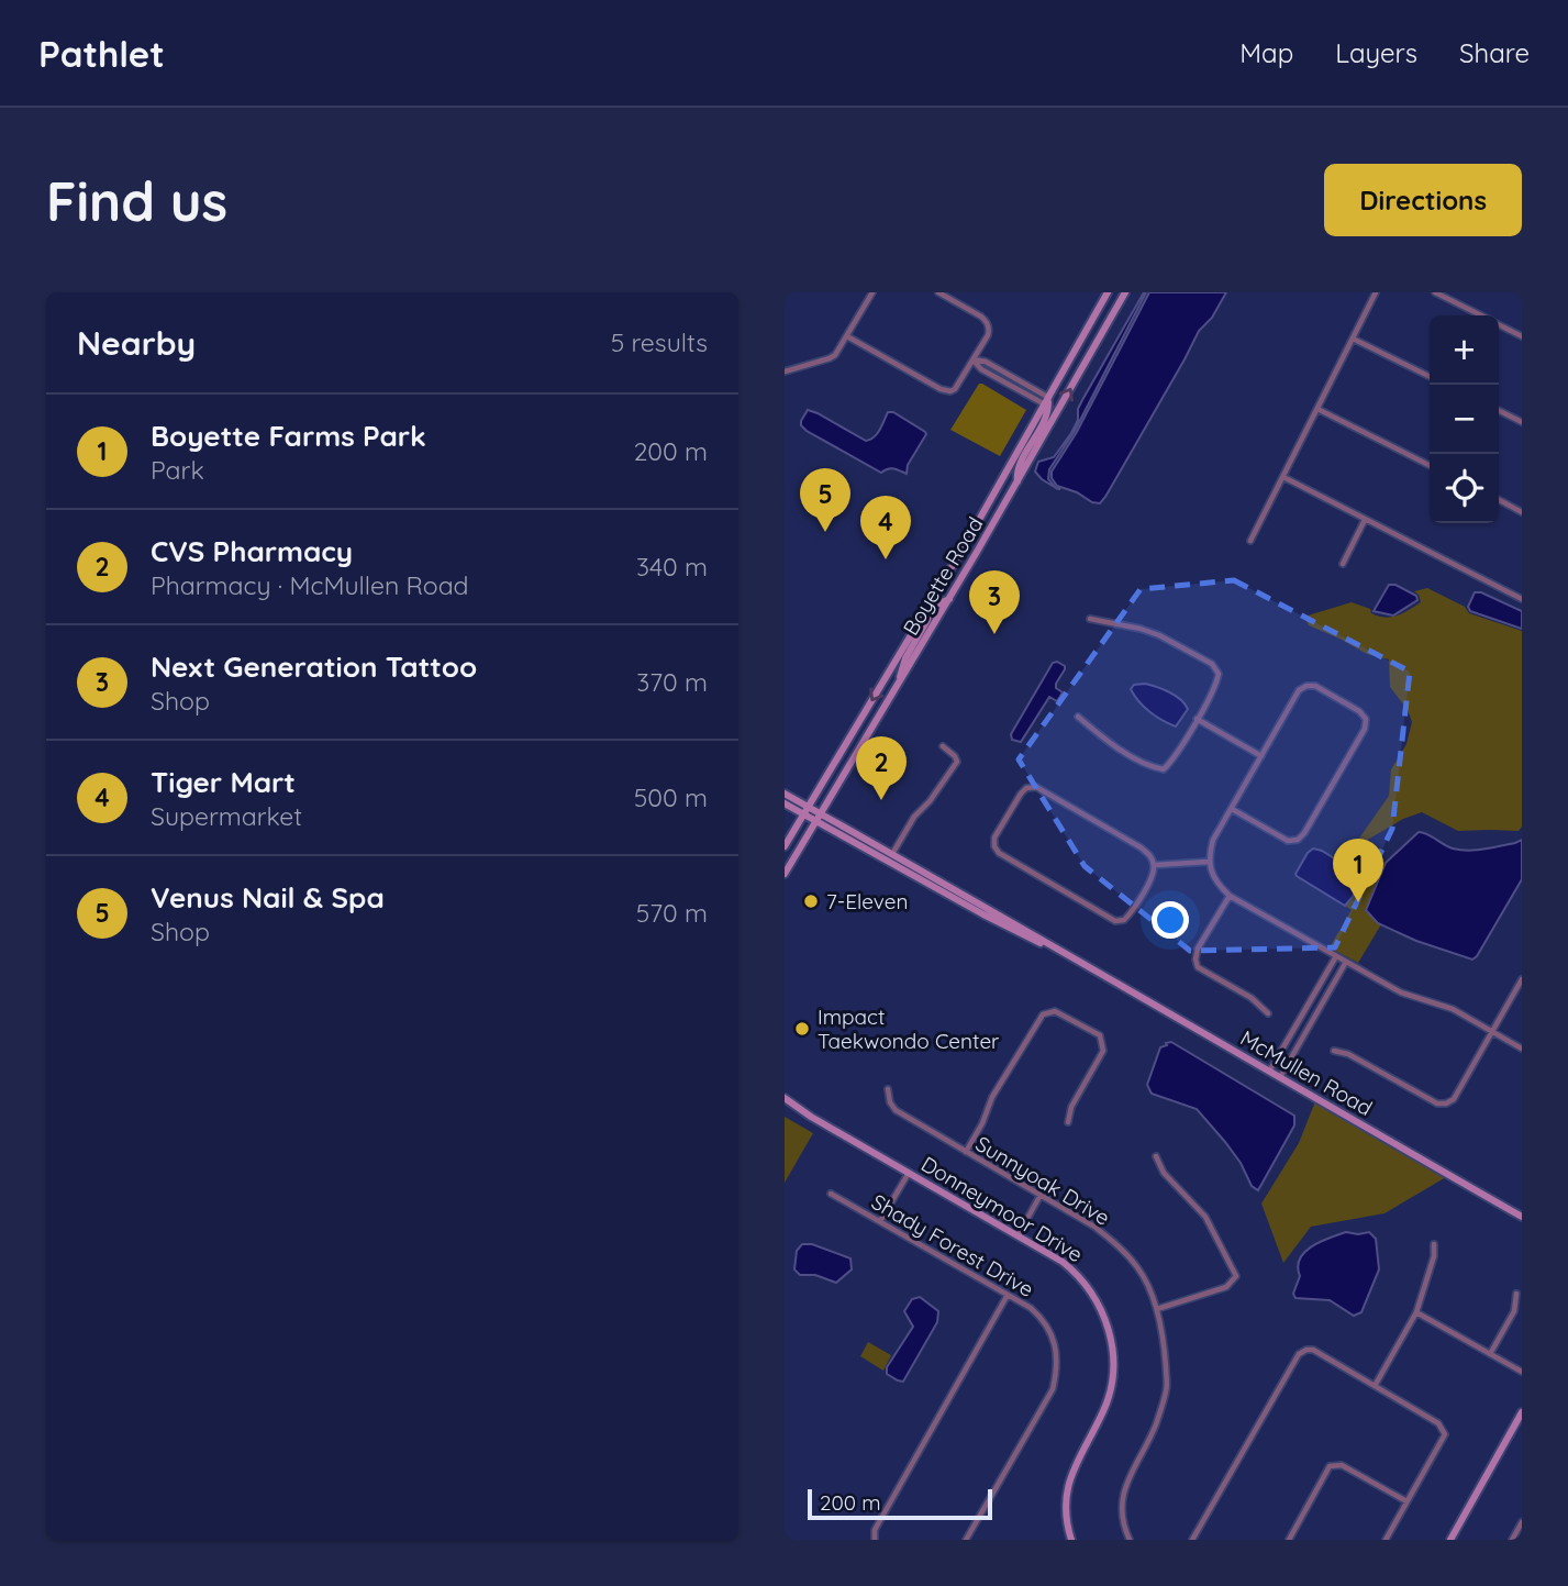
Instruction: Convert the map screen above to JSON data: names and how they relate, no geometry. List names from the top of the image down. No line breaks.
{"streets":{"street":["Boyette Road","McMullen Road","Sunnyoak Drive","Donneymoor Drive","Shady Forest Drive"]},"crossings":[["Boyette Road","McMullen Road"]],"places":["7-Eleven","Impact Taekwondo Center"],"scale_bar":"200 m","page":{"header":"Pathlet","nav":["Map","Layers","Share"],"buttons":"Directions","title":"Find us","heading":["Nearby","5 results"],"map_buttons":["+","−"],"list":[{"mark":"1","name":"Boyette Farms Park","note":"Park","value":"200 m"},{"mark":"2","name":"CVS Pharmacy","note":"Pharmacy · McMullen Road","value":"340 m"},{"mark":"3","name":"Next Generation Tattoo","note":"Shop","value":"370 m"},{"mark":"4","name":"Tiger Mart","note":"Supermarket","value":"500 m"},{"mark":"5","name":"Venus Nail & Spa","note":"Shop","value":"570 m"}],"pins":["5","4","3","2","1"],"scale":"200 m"}}
